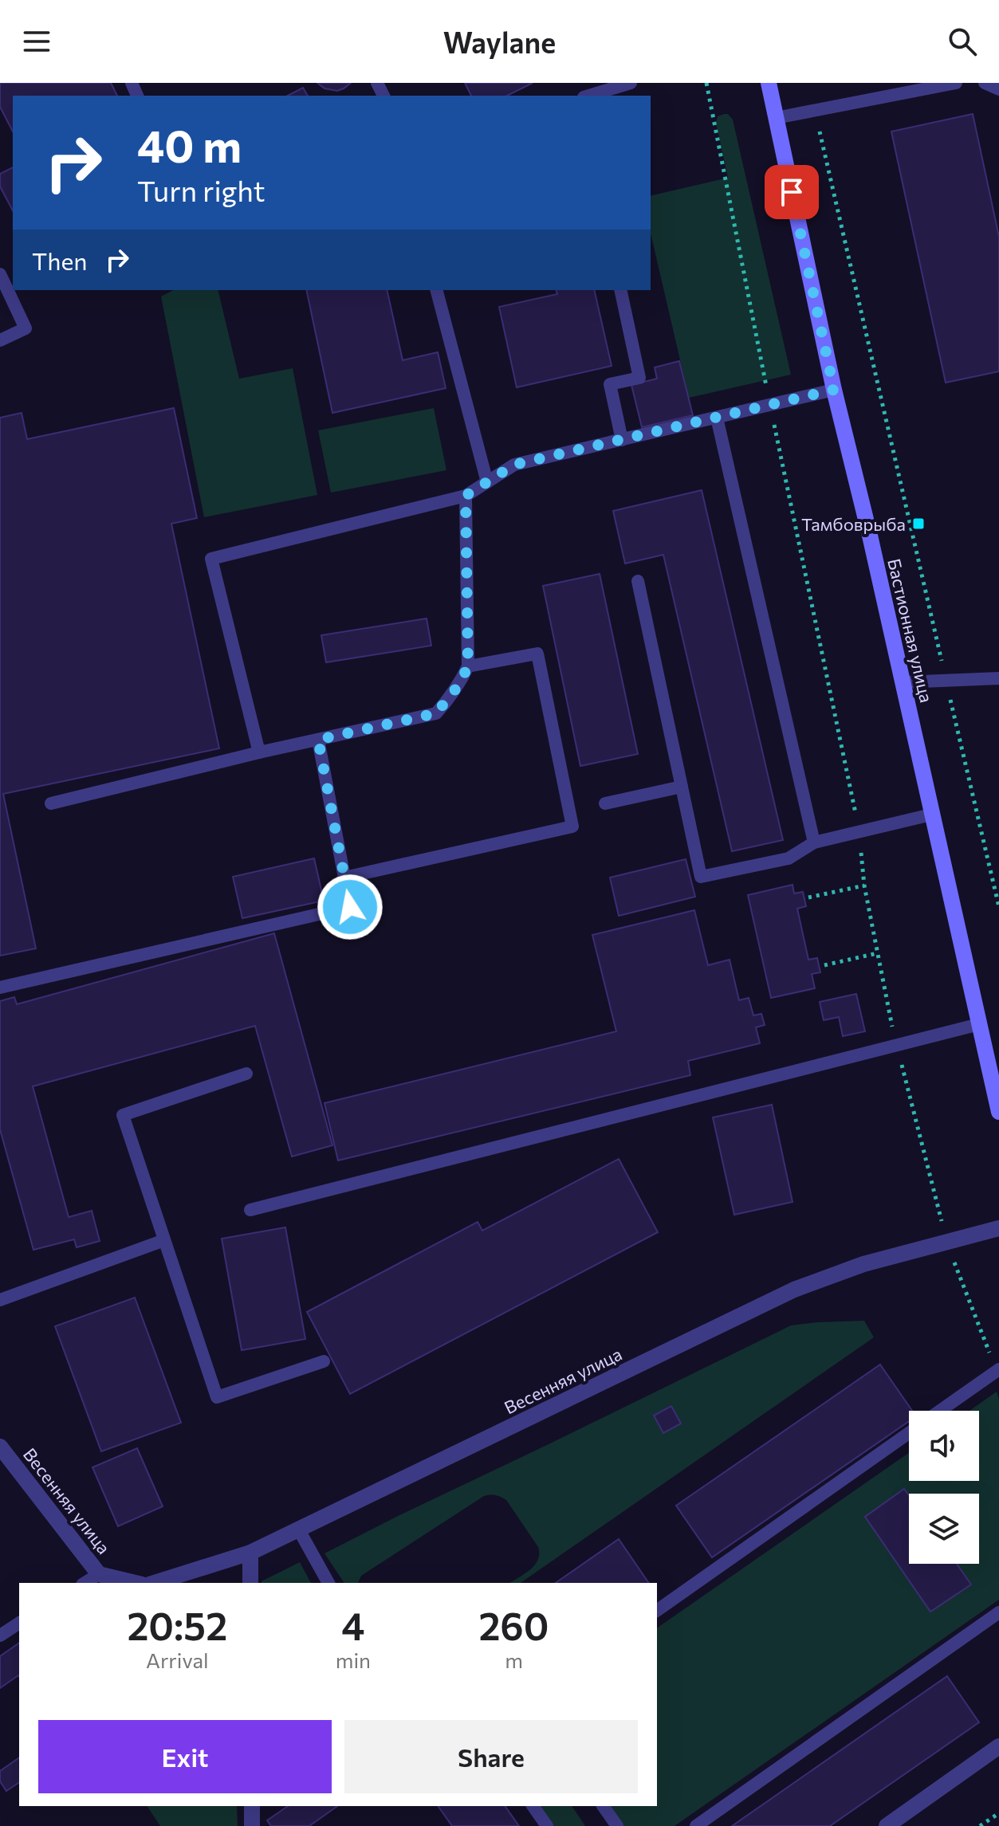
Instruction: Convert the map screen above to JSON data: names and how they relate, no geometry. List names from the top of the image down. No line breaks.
{"streets":{"main road":["Бастионная улица"],"street":["Весенняя улица"]},"places":{"transit":["Тамбоврыба"]},"page":{"header":"Waylane","turn":["40 m","Turn right"],"then":"Then","eta":["20:52","Arrival","4","min","260","m"],"buttons":["Exit","Share"]}}
